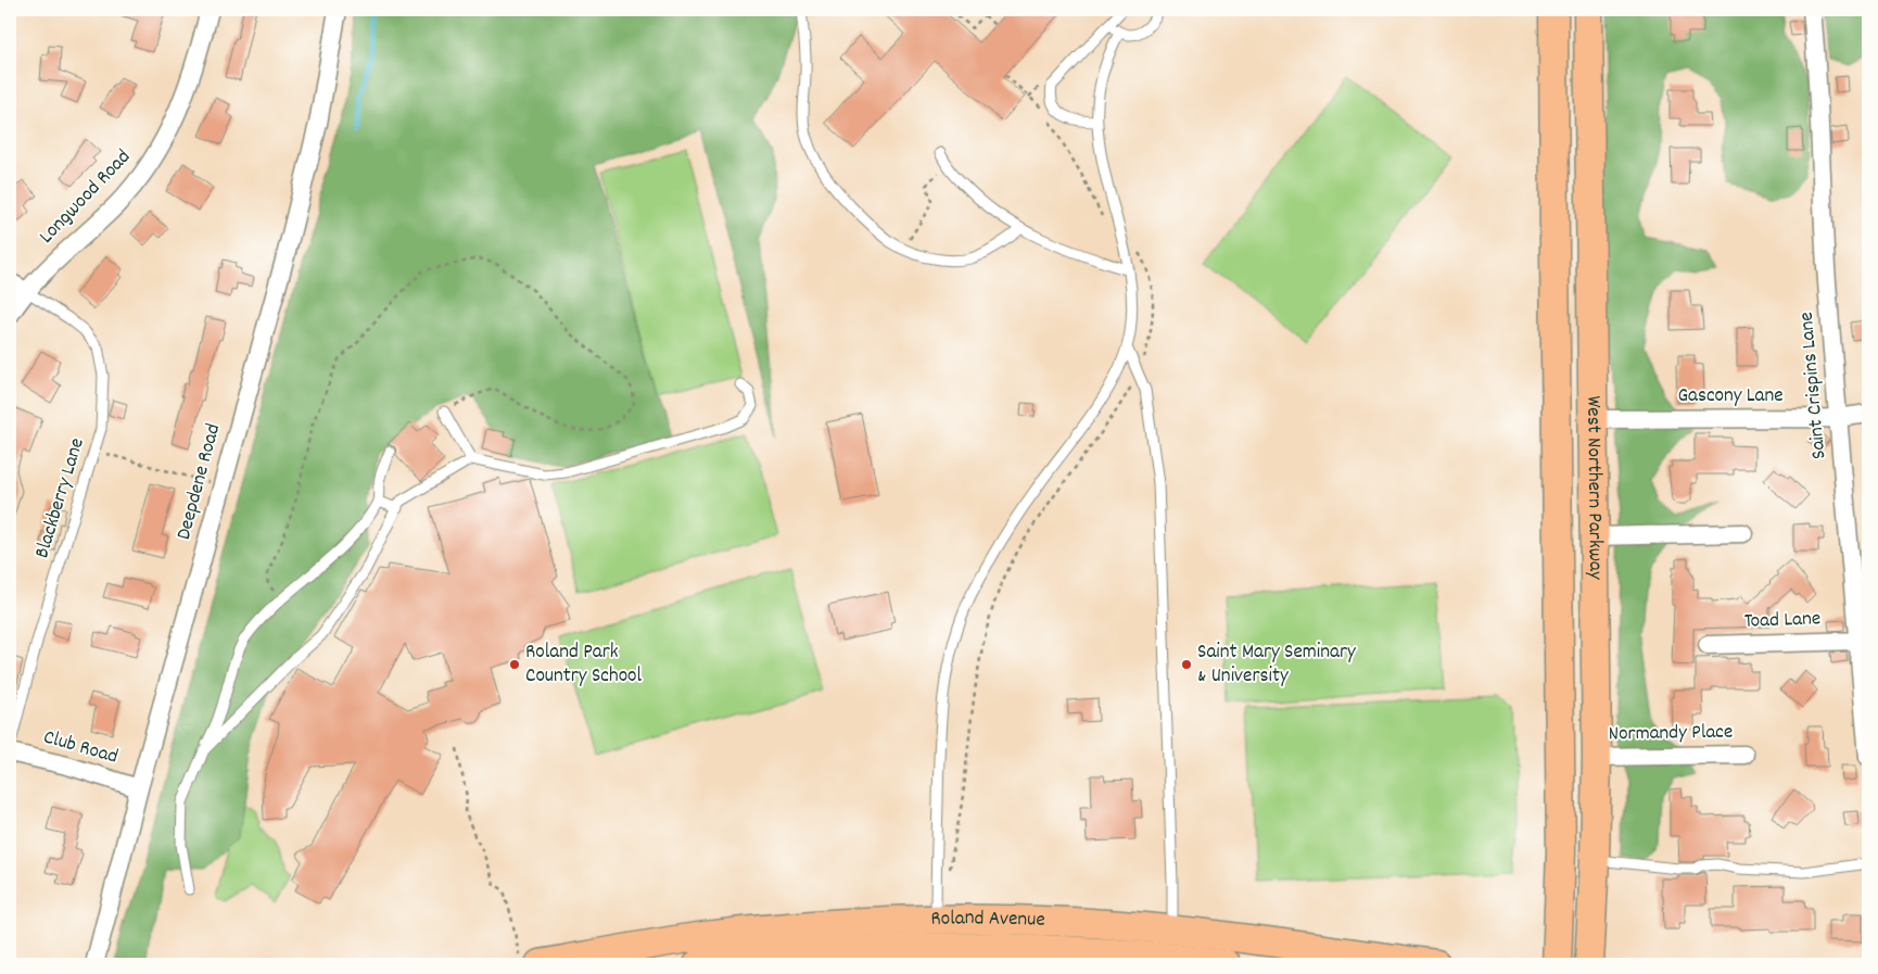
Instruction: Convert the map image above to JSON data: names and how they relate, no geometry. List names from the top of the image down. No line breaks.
{"streets":{"main road":["West Northern Parkway","Roland Avenue"],"street":["Longwood Road","Saint Crispins Lane","Gascony Lane","Deepdene Road","Toad Lane","Normandy Place","Club Road"],"lane":["Blackberry Lane"]},"crossings":[["Longwood Road","Blackberry Lane"],["Saint Crispins Lane","Gascony Lane"],["Saint Crispins Lane","Toad Lane"],["Gascony Lane","West Northern Parkway"],["Deepdene Road","Club Road"],["West Northern Parkway","Normandy Place"]],"places":["Roland Park Country School","Saint Mary Seminary & University"]}
